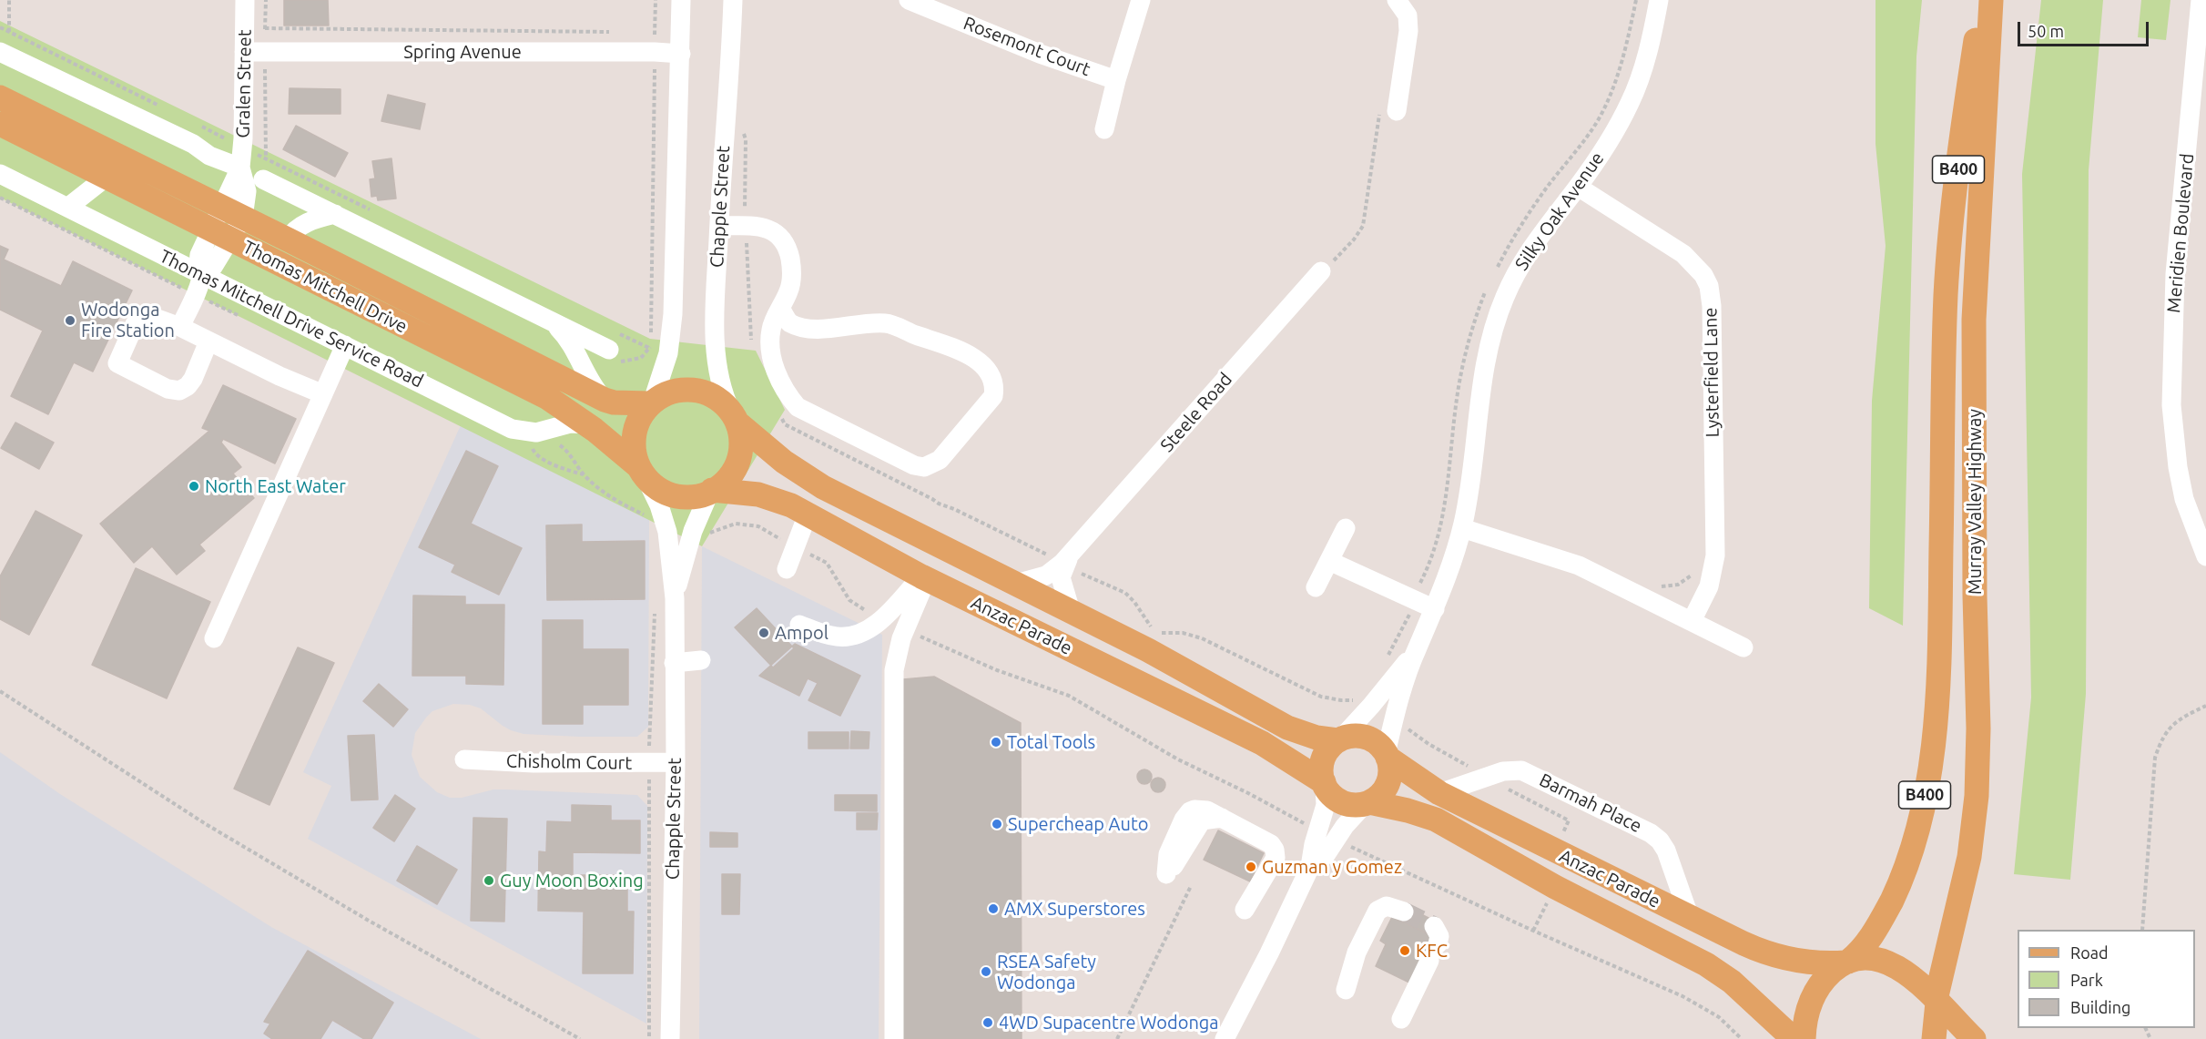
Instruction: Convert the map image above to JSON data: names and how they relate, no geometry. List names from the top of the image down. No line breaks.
{"streets":{"main road":["B400","Thomas Mitchell Drive","Murray Valley Highway","Anzac Parade"],"street":["Rosemont Court","Spring Avenue","Gralen Street","Chapple Street","Silky Oak Avenue","Meridien Boulevard","Thomas Mitchell Drive Service Road","Lysterfield Lane","Steele Road","Chisholm Court","Barmah Place"]},"crossings":[["Spring Avenue","Gralen Street"],["Gralen Street","Thomas Mitchell Drive"],["Gralen Street","Thomas Mitchell Drive Service Road"],["B400","Murray Valley Highway"],["B400","Anzac Parade"],["Chapple Street","Thomas Mitchell Drive"],["Chapple Street","Anzac Parade"],["Chapple Street","Chisholm Court"],["Silky Oak Avenue","Lysterfield Lane"],["Silky Oak Avenue","Anzac Parade"],["Thomas Mitchell Drive","Thomas Mitchell Drive Service Road"],["Thomas Mitchell Drive","Anzac Parade"],["Steele Road","Anzac Parade"],["Murray Valley Highway","Anzac Parade"],["Anzac Parade","Barmah Place"]],"places":["Wodonga Fire Station","North East Water","Ampol","Total Tools","Supercheap Auto","Guzman y Gomez","Guy Moon Boxing","AMX Superstores","KFC","RSEA Safety Wodonga","4WD Supacentre Wodonga"],"legend":["Road","Park","Building"],"scale_bar":"50 m"}
